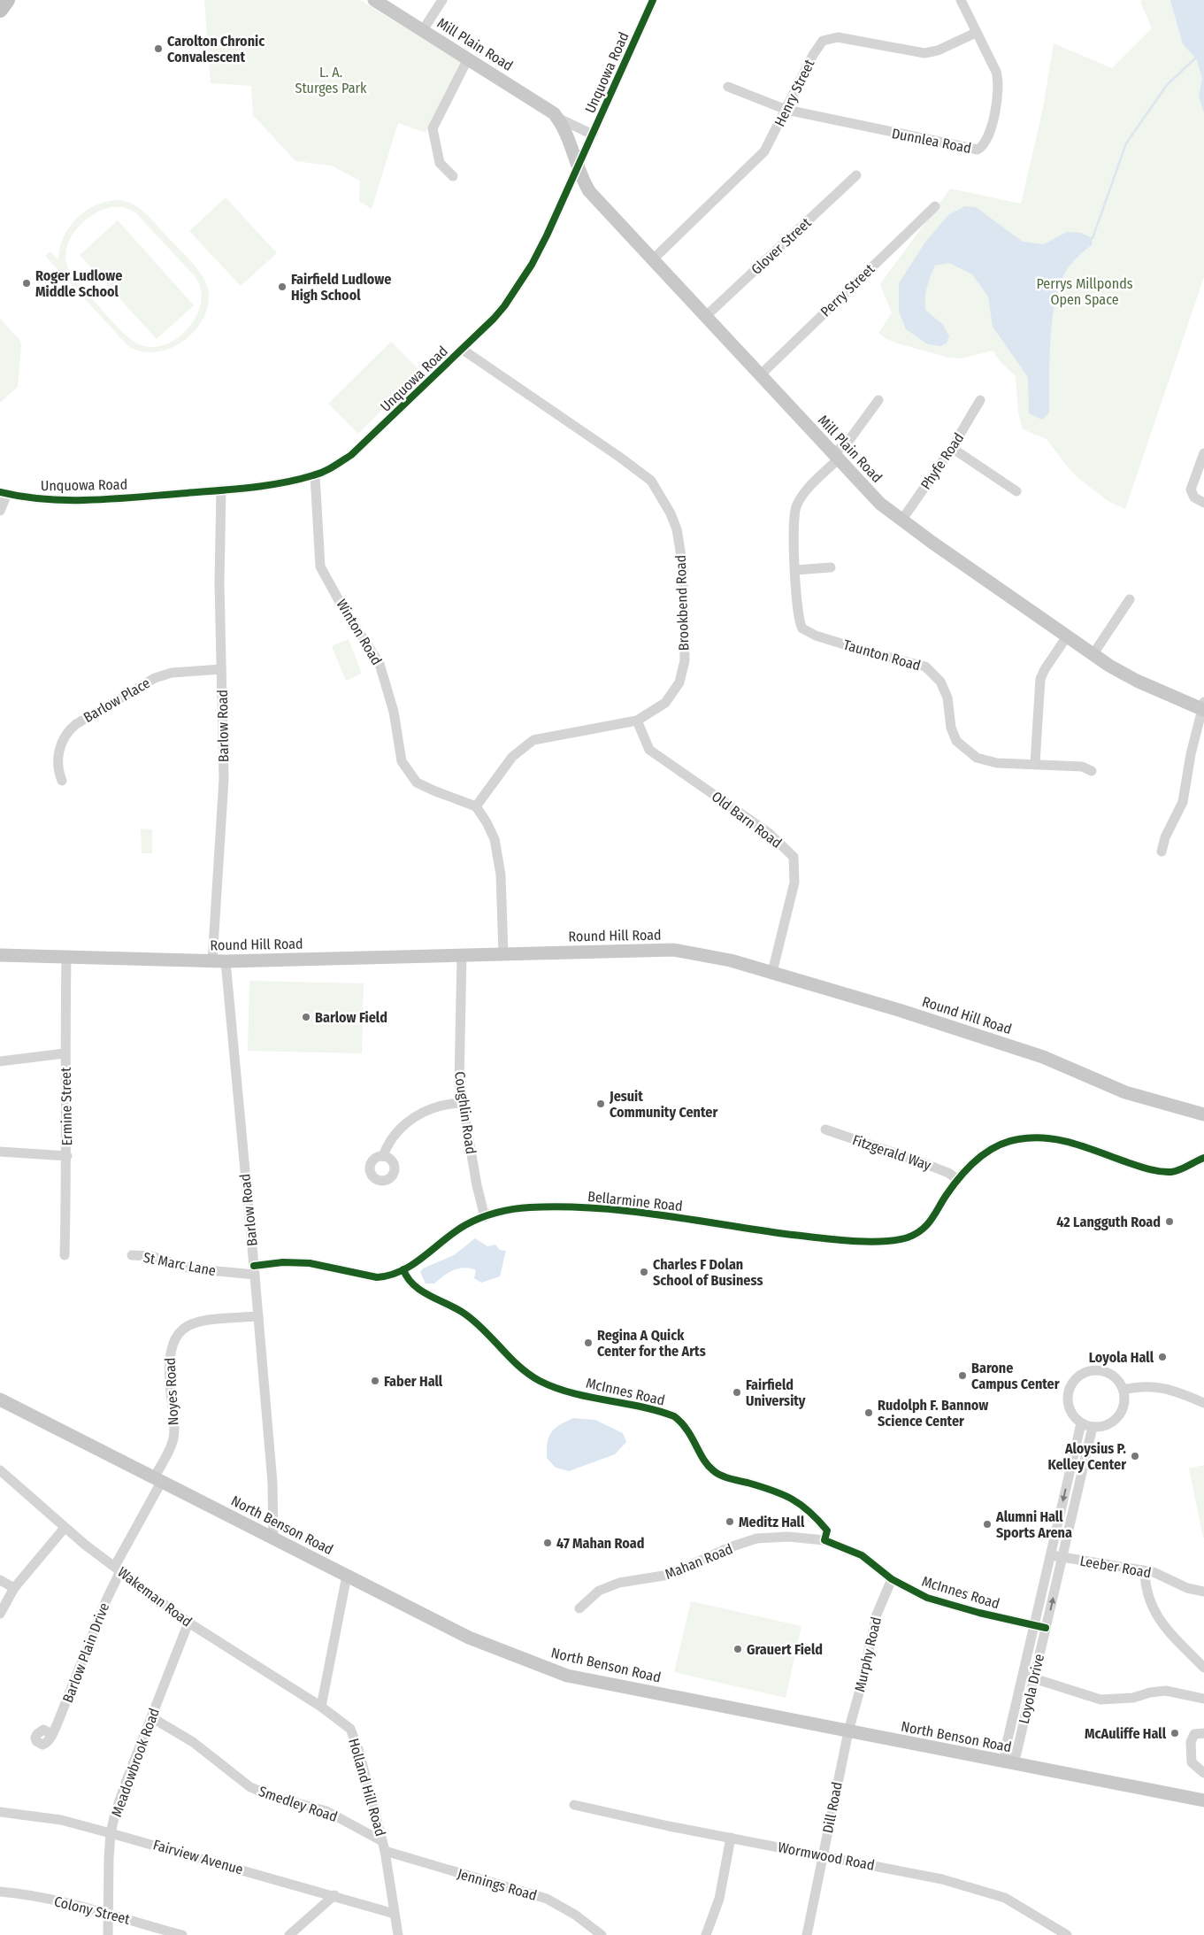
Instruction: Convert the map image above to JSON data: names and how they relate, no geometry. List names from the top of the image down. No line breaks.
{"streets":{"main road":["Mill Plain Road","Round Hill Road","North Benson Road"],"street":["Unquowa Road","Henry Street","Dunnlea Road","Glover Street","Perry Street","Phyfe Road","Brookbend Road","Winton Road","Taunton Road","Barlow Place","Barlow Road","Old Barn Road","Ermine Street","Coughlin Road","Fitzgerald Way","Bellarmine Road","St Marc Lane","Noyes Road","McInnes Road","Mahan Road","Leeber Road","Wakeman Road","Barlow Plain Drive","Murphy Road","Loyola Drive","Meadowbrook Road","Holland Hill Road","Smedley Road","Dill Road","Wormwood Road","Fairview Avenue","Jennings Road","Colony Street"]},"crossings":[["Mill Plain Road","Unquowa Road"],["Mill Plain Road","Henry Street"],["Mill Plain Road","Glover Street"],["Mill Plain Road","Perry Street"],["Mill Plain Road","Phyfe Road"],["Mill Plain Road","Taunton Road"],["Unquowa Road","Brookbend Road"],["Unquowa Road","Winton Road"],["Unquowa Road","Barlow Road"],["Henry Street","Dunnlea Road"],["Brookbend Road","Winton Road"],["Brookbend Road","Old Barn Road"],["Barlow Place","Barlow Road"],["Barlow Road","Round Hill Road"],["Barlow Road","Bellarmine Road"],["Barlow Road","St Marc Lane"],["Barlow Road","Noyes Road"],["Barlow Road","North Benson Road"],["Old Barn Road","Round Hill Road"],["Round Hill Road","Ermine Street"],["Round Hill Road","Coughlin Road"],["Coughlin Road","Bellarmine Road"],["Fitzgerald Way","Bellarmine Road"],["Bellarmine Road","St Marc Lane"],["Bellarmine Road","McInnes Road"],["Noyes Road","North Benson Road"],["Noyes Road","Wakeman Road"],["Noyes Road","Barlow Plain Drive"],["McInnes Road","Mahan Road"],["McInnes Road","Murphy Road"],["McInnes Road","Loyola Drive"],["North Benson Road","Murphy Road"],["North Benson Road","Loyola Drive"],["North Benson Road","Dill Road"],["Leeber Road","Loyola Drive"],["Wakeman Road","Barlow Plain Drive"],["Wakeman Road","Meadowbrook Road"],["Wakeman Road","Holland Hill Road"],["Murphy Road","Dill Road"],["Meadowbrook Road","Smedley Road"],["Meadowbrook Road","Fairview Avenue"],["Meadowbrook Road","Colony Street"],["Holland Hill Road","Smedley Road"],["Holland Hill Road","Fairview Avenue"],["Holland Hill Road","Jennings Road"],["Smedley Road","Jennings Road"],["Dill Road","Wormwood Road"]],"parks":["L. A. Sturges Park","Perrys Millponds Open Space"],"places":["Carolton Chronic Convalescent","Roger Ludlowe Middle School","Fairfield Ludlowe High School","Barlow Field","Jesuit Community Center","42 Langguth Road","Charles F Dolan School of Business","Regina A Quick Center for the Arts","Loyola Hall","Barone Campus Center","Faber Hall","Fairfield University","Rudolph F. Bannow Science Center","Aloysius P. Kelley Center","Meditz Hall","Alumni Hall Sports Arena","47 Mahan Road","Grauert Field","McAuliffe Hall"]}
